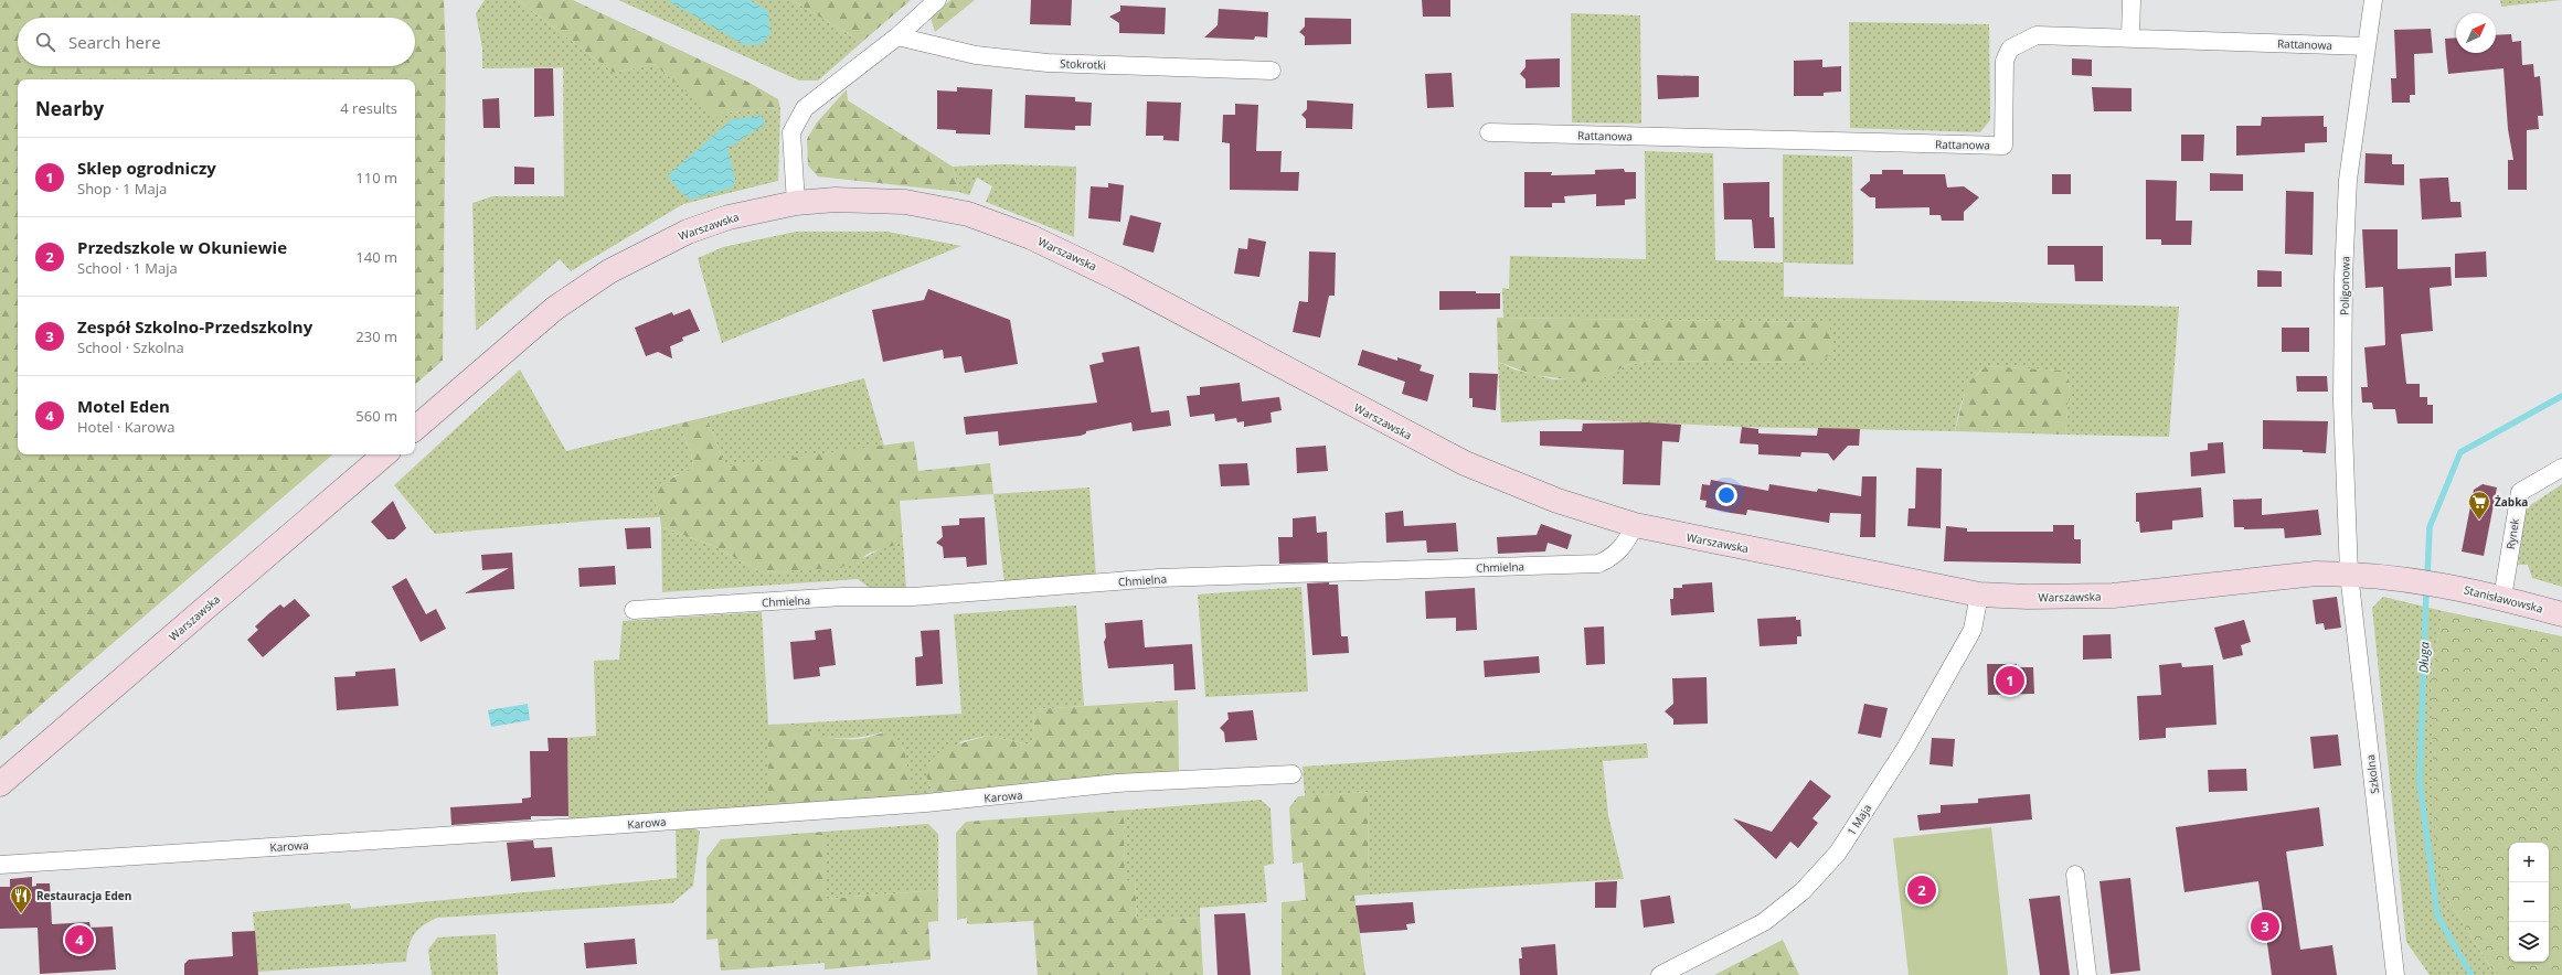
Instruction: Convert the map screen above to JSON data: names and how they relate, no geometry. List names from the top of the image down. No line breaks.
{"streets":{"main road":["Warszawska","Stanisławowska"],"street":["Rattanowa","Stokrotki","Poligonowa","Rynek","Chmielna","Szkolna","Karowa","1 Maja"]},"crossings":[["Rattanowa","Poligonowa"],["Warszawska","Poligonowa"],["Warszawska","Chmielna"],["Warszawska","Stanisławowska"],["Warszawska","Szkolna"],["Warszawska","1 Maja"],["Poligonowa","Szkolna"],["Rynek","Stanisławowska"]],"water":["Długa"],"places":{"supermarket":["Żabka"],"restaurant":["Restauracja Eden"]},"north":"top right","page":{"search":"Search here","heading":["Nearby","4 results"],"list":[{"mark":"1","name":"Sklep ogrodniczy","note":"Shop · 1 Maja","value":"110 m"},{"mark":"2","name":"Przedszkole w Okuniewie","note":"School · 1 Maja","value":"140 m"},{"mark":"3","name":"Zespół Szkolno-Przedszkolny","note":"School · Szkolna","value":"230 m"},{"mark":"4","name":"Motel Eden","note":"Hotel · Karowa","value":"560 m"}],"pins":["1","2","3","4"],"map_buttons":["+","−"]}}
